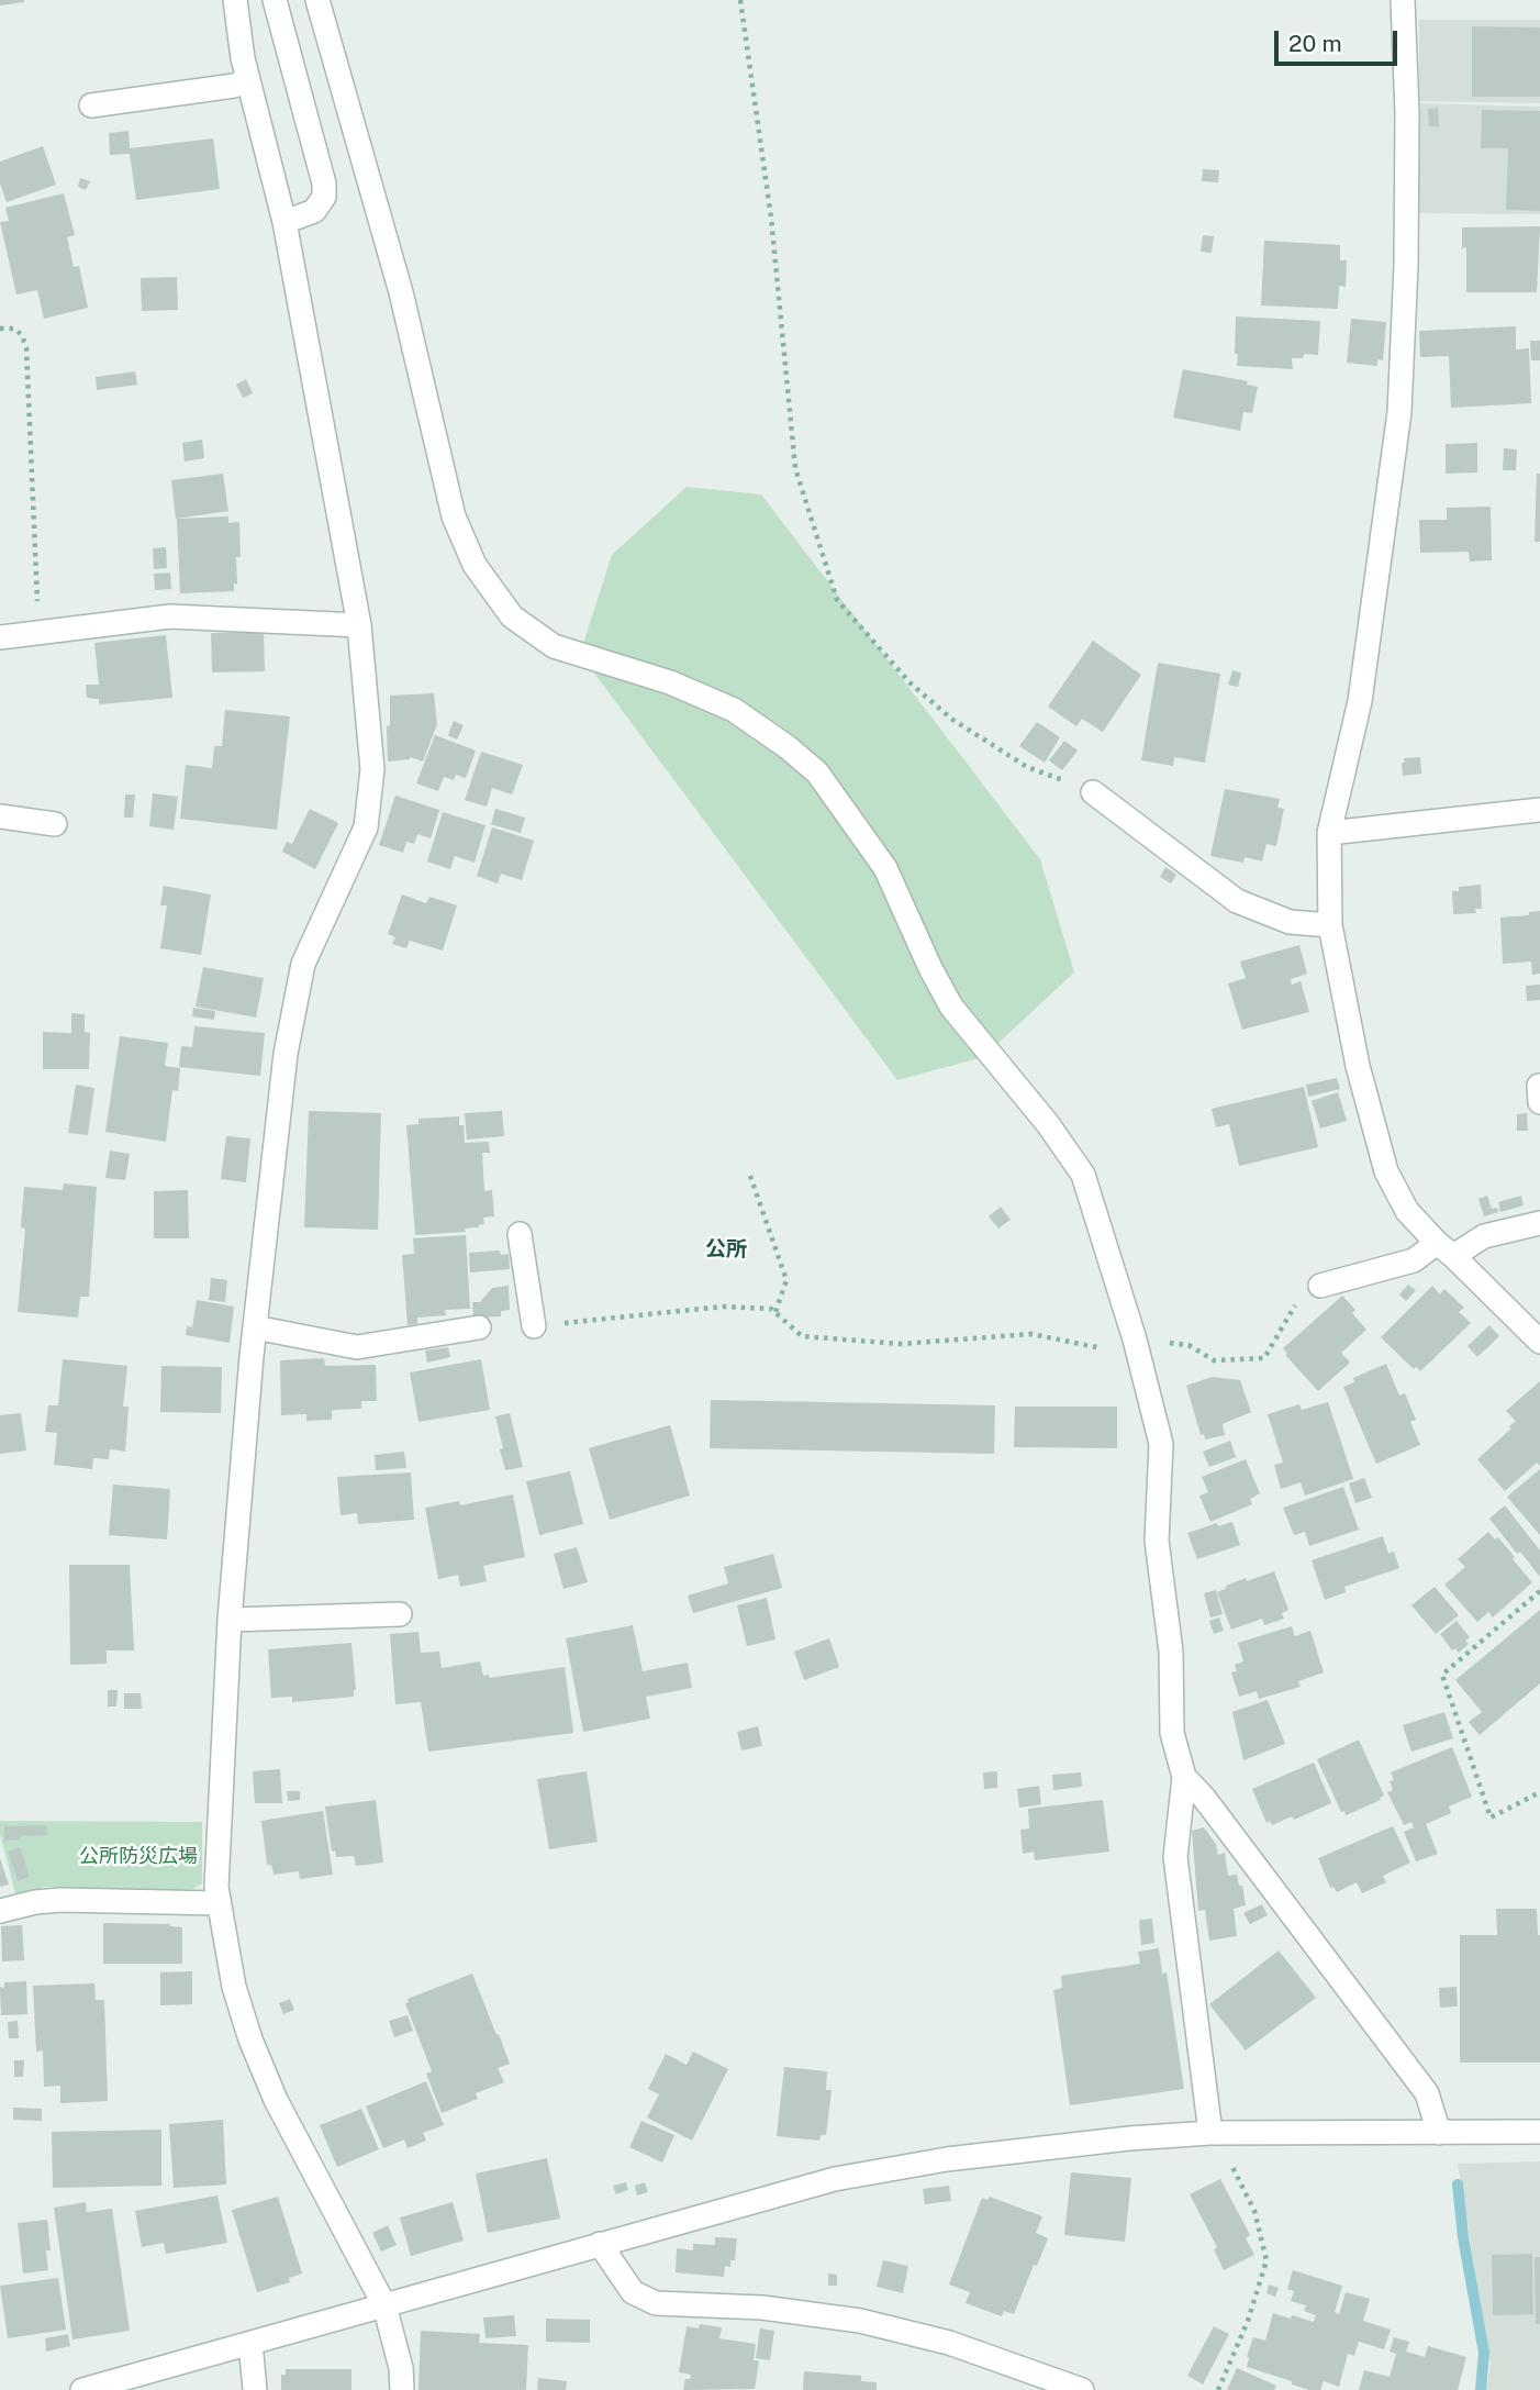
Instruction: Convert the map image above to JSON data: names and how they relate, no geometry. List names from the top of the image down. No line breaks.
{"districts":["公所"],"parks":["公所防災広場"],"scale_bar":"20 m"}
